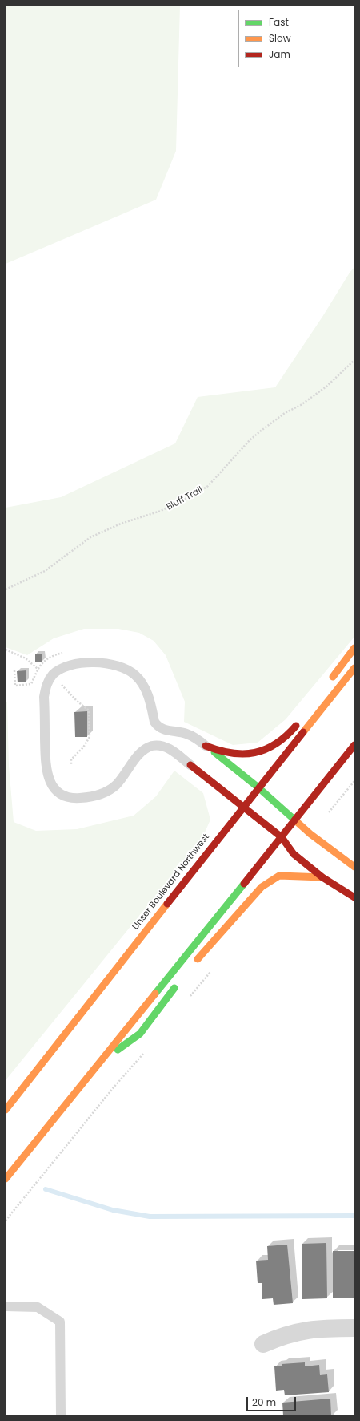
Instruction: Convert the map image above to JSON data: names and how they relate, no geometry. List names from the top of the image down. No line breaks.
{"streets":{"main road":["Unser Boulevard Northwest"],"path":["Bluff Trail"]},"legend":["Fast","Slow","Jam"],"scale_bar":"20 m"}
